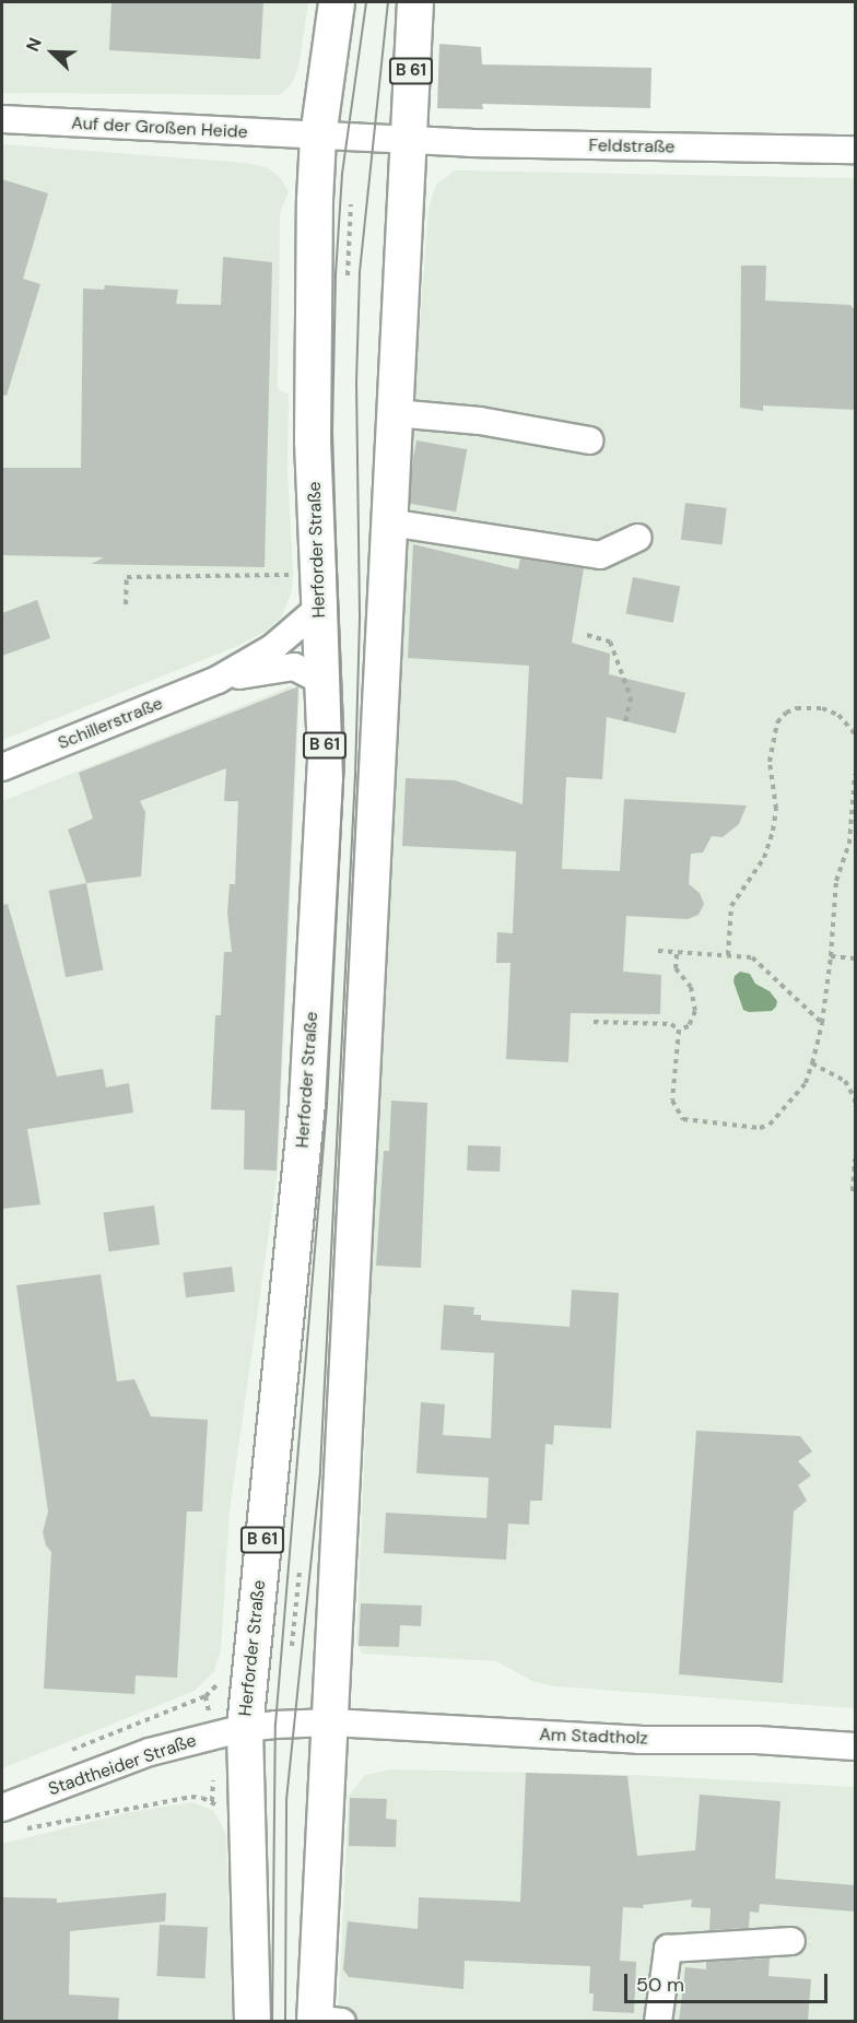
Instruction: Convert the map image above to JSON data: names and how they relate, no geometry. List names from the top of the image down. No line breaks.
{"streets":{"main road":["B 61","Herforder Straße"],"street":["Auf der Großen Heide","Feldstraße","Schillerstraße","Am Stadtholz","Stadtheider Straße"]},"crossings":[["B 61","Feldstraße"],["B 61","Am Stadtholz"],["Auf der Großen Heide","Herforder Straße"],["Herforder Straße","Schillerstraße"],["Herforder Straße","Am Stadtholz"],["Herforder Straße","Stadtheider Straße"],["Am Stadtholz","Stadtheider Straße"]],"scale_bar":"50 m","north":"top left"}
